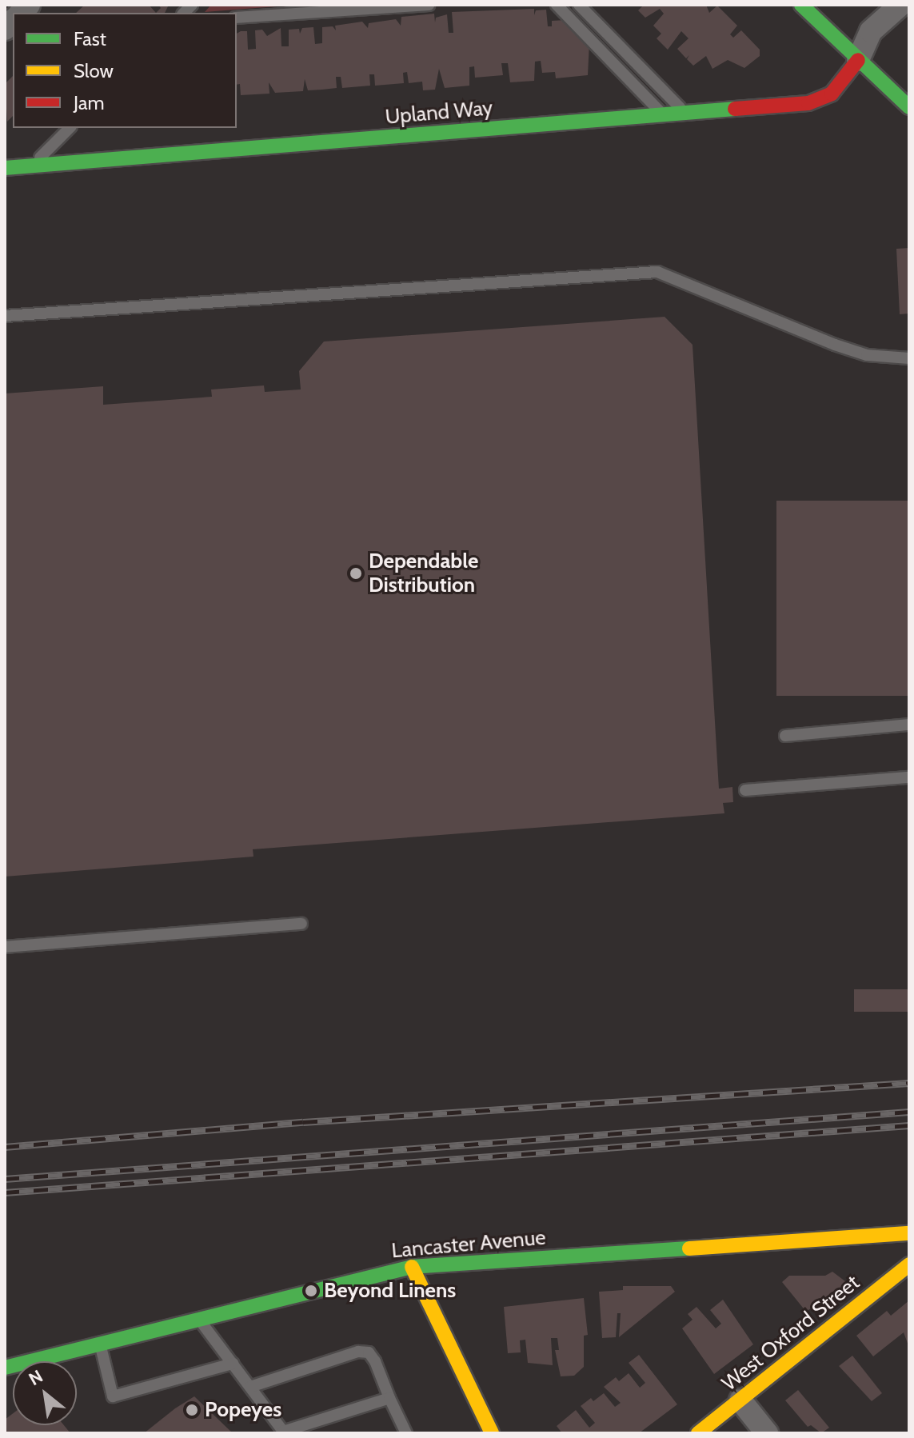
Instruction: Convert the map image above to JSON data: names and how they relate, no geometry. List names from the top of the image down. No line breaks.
{"streets":{"main road":["Upland Way","Lancaster Avenue","West Oxford Street"]},"places":["Dependable Distribution","Beyond Linens","Popeyes"],"legend":["Fast","Slow","Jam"],"north":"top left"}
